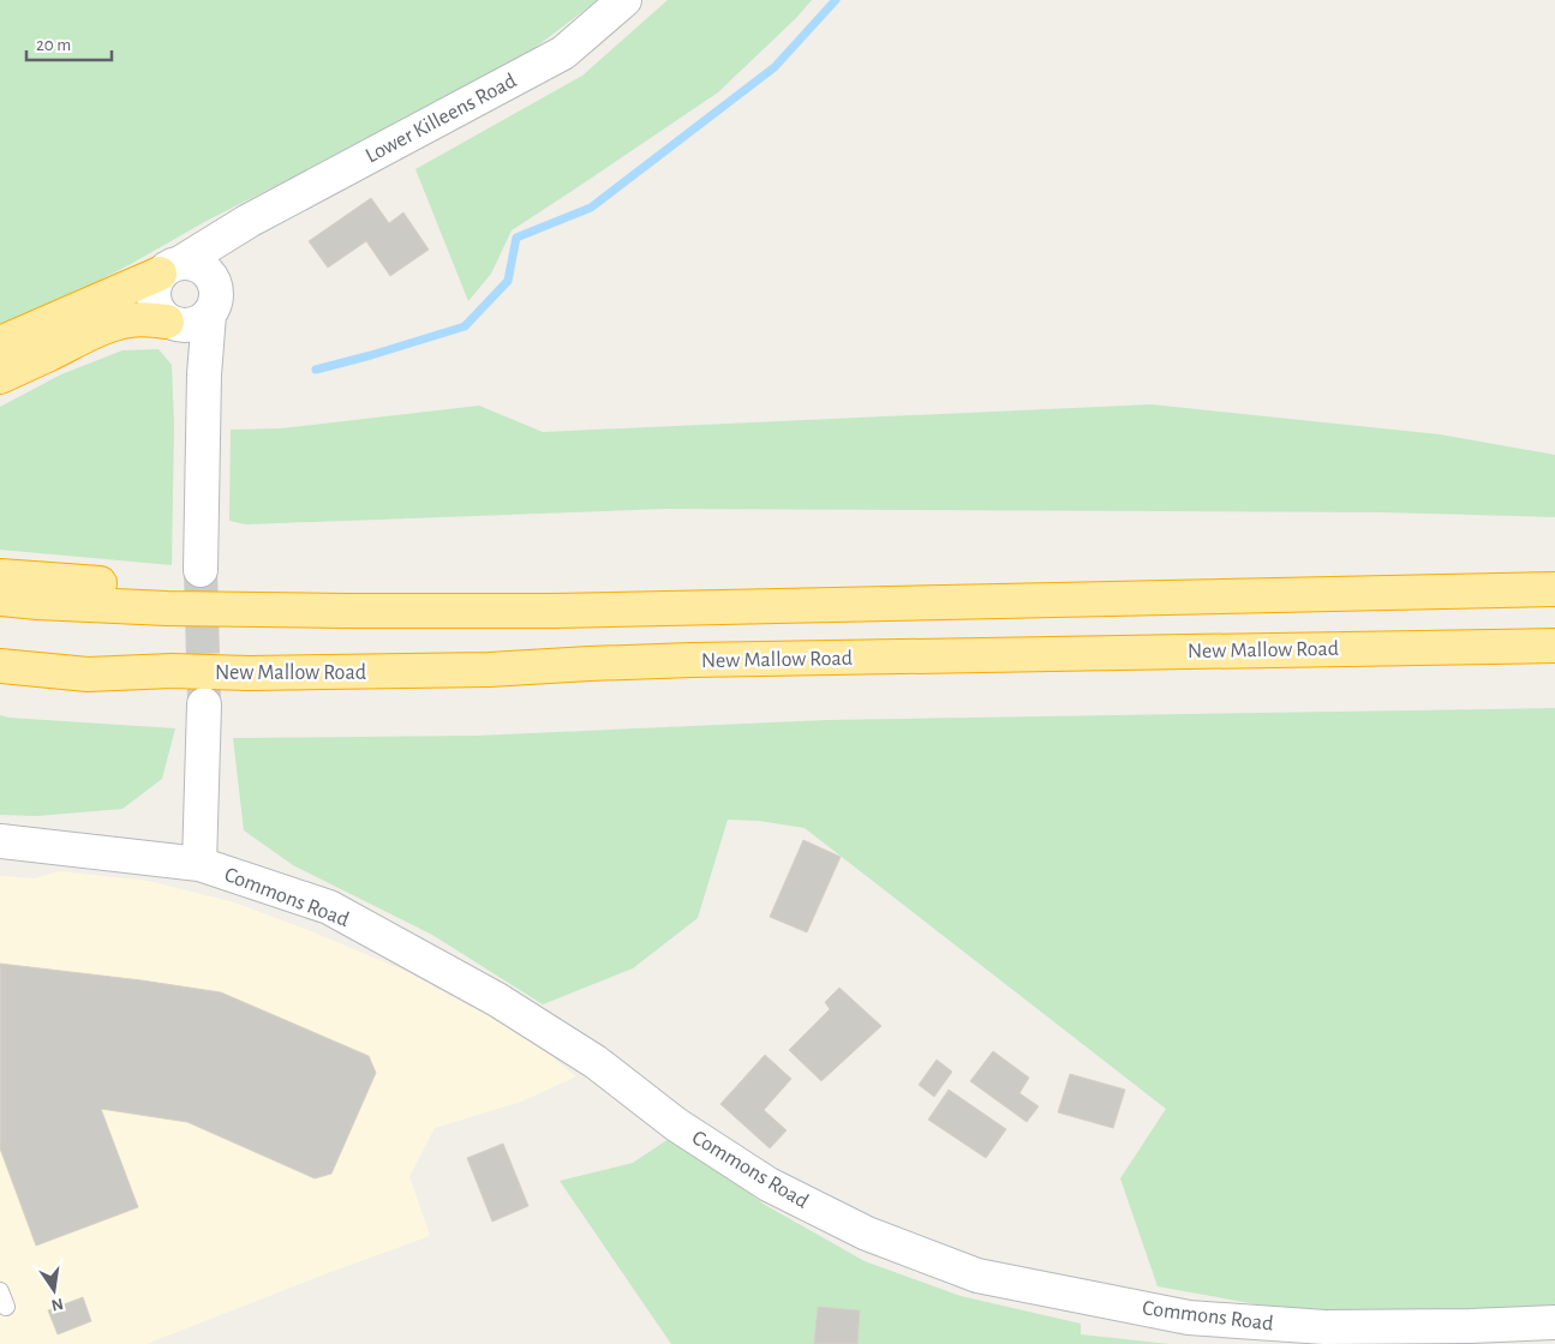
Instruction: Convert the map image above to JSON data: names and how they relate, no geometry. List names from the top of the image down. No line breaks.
{"streets":{"highway":["New Mallow Road"],"street":["Lower Killeens Road","Commons Road"]},"scale_bar":"20 m","north":"bottom"}
